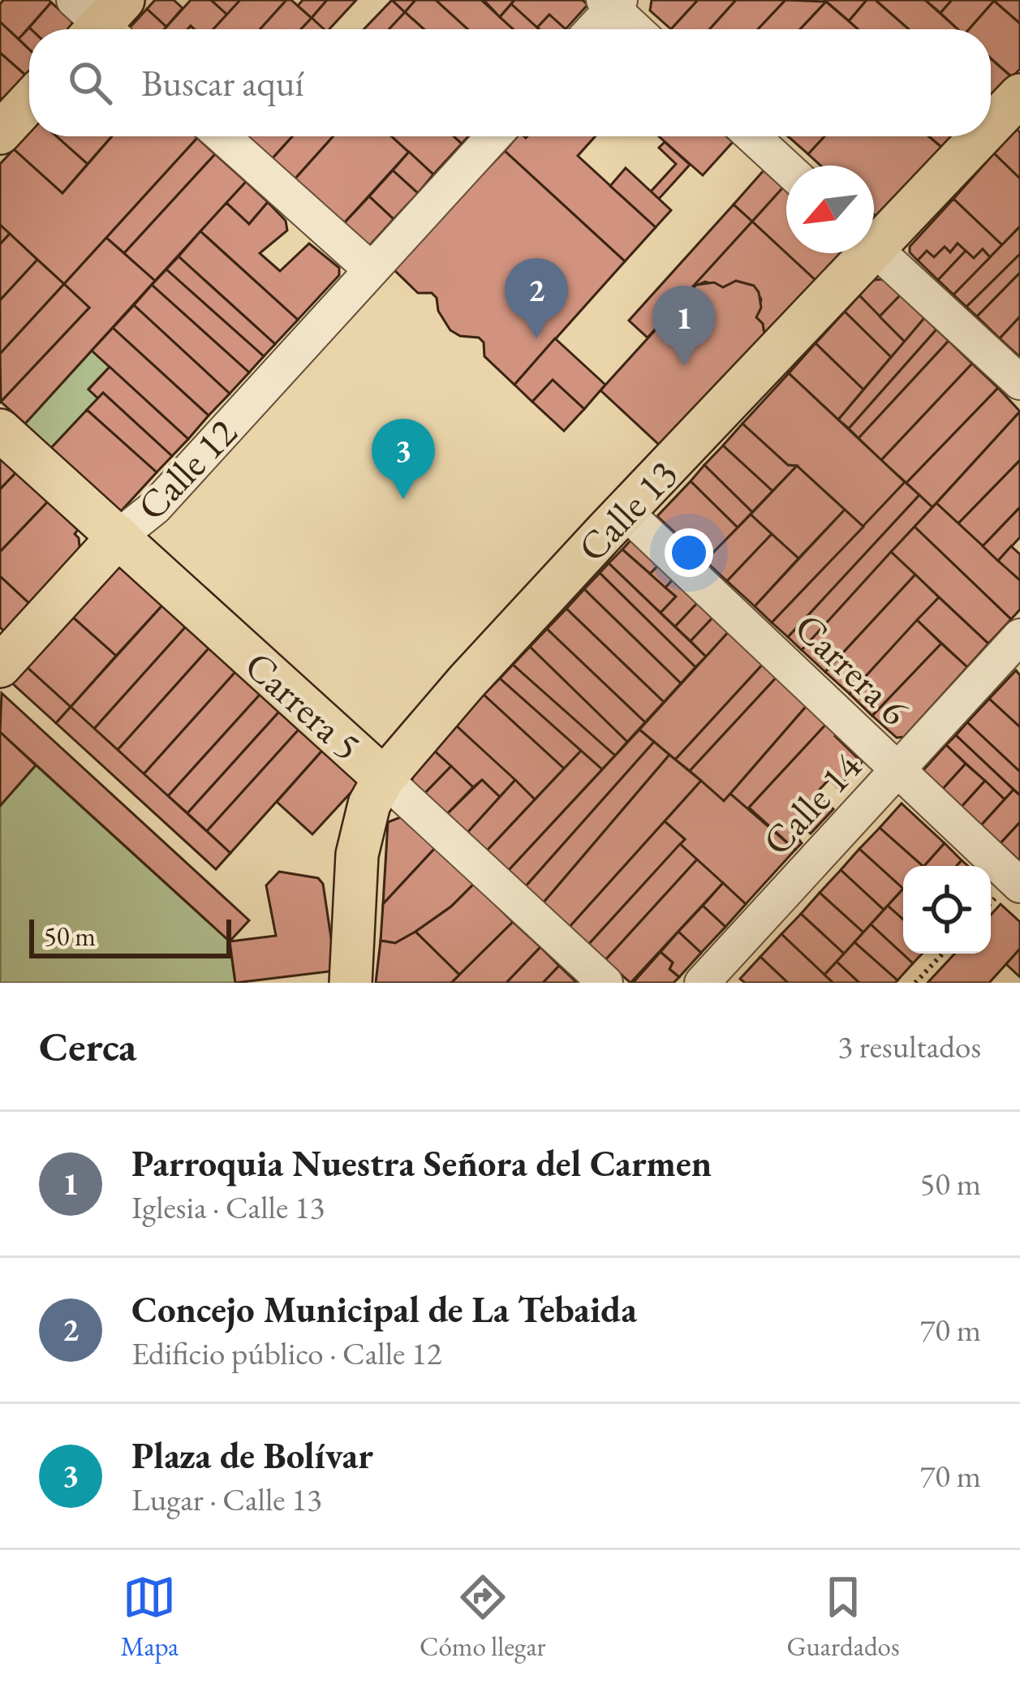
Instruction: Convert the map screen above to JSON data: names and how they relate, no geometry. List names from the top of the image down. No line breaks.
{"streets":{"main road":["Calle 12","Calle 13","Carrera 5"],"street":["Carrera 6","Calle 14"]},"crossings":[["Calle 12","Carrera 5"],["Calle 13","Carrera 6"],["Calle 13","Carrera 5"],["Carrera 6","Calle 14"]],"scale_bar":"50 m","north":"bottom left","page":{"search":"Buscar aquí","pins":["2","1","3"],"scale":"50 m","heading":["Cerca","3 resultados"],"list":[{"mark":"1","name":"Parroquia Nuestra Señora del Carmen","note":"Iglesia · Calle 13","value":"50 m"},{"mark":"2","name":"Concejo Municipal de La Tebaida","note":"Edificio público · Calle 12","value":"70 m"},{"mark":"3","name":"Plaza de Bolívar","note":"Lugar · Calle 13","value":"70 m"}],"nav":["Mapa","Cómo llegar","Guardados"]}}
